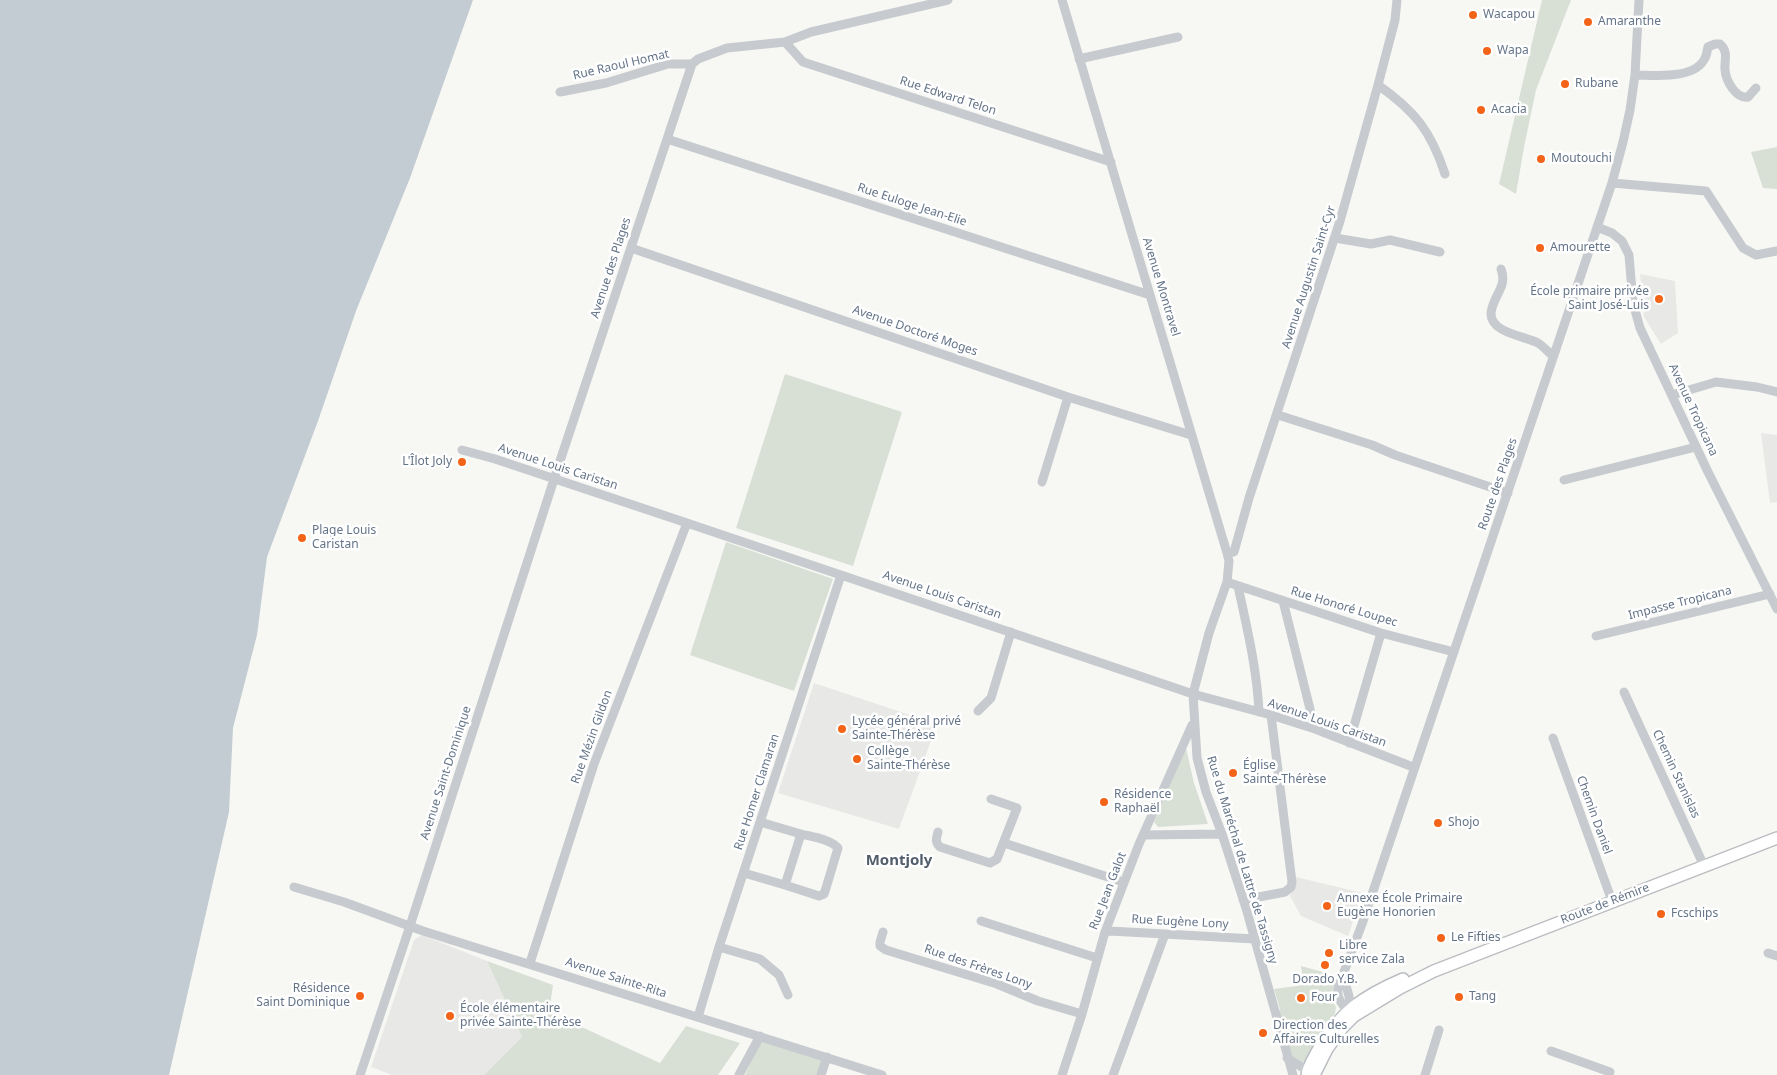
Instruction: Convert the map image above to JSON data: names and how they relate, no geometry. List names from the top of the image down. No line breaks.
{"streets":{"main road":["Route de Rémire"],"street":["Rue Raoul Homat","Rue Edward Telon","Rue Euloge Jean-Elie","Avenue des Plages","Avenue Augustin Saint-Cyr","Avenue Montravel","Avenue Doctoré Moges","Avenue Tropicana","Avenue Louis Caristan","Route des Plages","Impasse Tropicana","Rue Honoré Loupec","Rue Mézin Gildon","Avenue Saint-Dominique","Chemin Stanislas","Rue Homer Clamaran","Chemin Daniel","Rue du Maréchal de Lattre de Tassigny","Rue Jean Galot","Rue Eugène Lony","Rue des Frères Lony","Avenue Sainte-Rita"]},"crossings":[["Rue Raoul Homat","Rue Edward Telon"],["Rue Raoul Homat","Avenue des Plages"],["Rue Edward Telon","Avenue Montravel"],["Rue Euloge Jean-Elie","Avenue des Plages"],["Rue Euloge Jean-Elie","Avenue Montravel"],["Avenue des Plages","Avenue Doctoré Moges"],["Avenue des Plages","Avenue Louis Caristan"],["Avenue des Plages","Avenue Saint-Dominique"],["Avenue Augustin Saint-Cyr","Avenue Montravel"],["Avenue Montravel","Avenue Doctoré Moges"],["Avenue Montravel","Rue Honoré Loupec"],["Avenue Montravel","Rue du Maréchal de Lattre de Tassigny"],["Avenue Tropicana","Route des Plages"],["Avenue Tropicana","Impasse Tropicana"],["Avenue Louis Caristan","Route des Plages"],["Avenue Louis Caristan","Rue Mézin Gildon"],["Avenue Louis Caristan","Avenue Saint-Dominique"],["Avenue Louis Caristan","Rue Homer Clamaran"],["Avenue Louis Caristan","Rue du Maréchal de Lattre de Tassigny"],["Route des Plages","Rue Honoré Loupec"],["Route des Plages","Route de Rémire"],["Rue Honoré Loupec","Rue du Maréchal de Lattre de Tassigny"],["Rue Mézin Gildon","Avenue Sainte-Rita"],["Avenue Saint-Dominique","Avenue Sainte-Rita"],["Chemin Stanislas","Route de Rémire"],["Rue Homer Clamaran","Avenue Sainte-Rita"],["Chemin Daniel","Route de Rémire"],["Rue du Maréchal de Lattre de Tassigny","Rue Jean Galot"],["Rue du Maréchal de Lattre de Tassigny","Rue Eugène Lony"],["Rue Jean Galot","Rue Eugène Lony"],["Rue Jean Galot","Rue des Frères Lony"]],"districts":["Montjoly"],"places":["Wacapou","Amaranthe","Wapa","Rubane","Acacia","Moutouchi","Amourette","École primaire privée Saint José-Luis","L'Îlot Joly","Plage Louis Caristan","Lycée général privé Sainte-Thérèse","Collège Sainte-Thérèse","Église Sainte-Thérèse","Résidence Raphaël","Shojo","Annexe École Primaire Eugène Honorien","Fcschips","Le Fifties","Libre service Zala","Dorado Y.B.","Résidence Saint Dominique","Tang","Four","École élémentaire privée Sainte-Thérèse","Direction des Affaires Culturelles"]}
